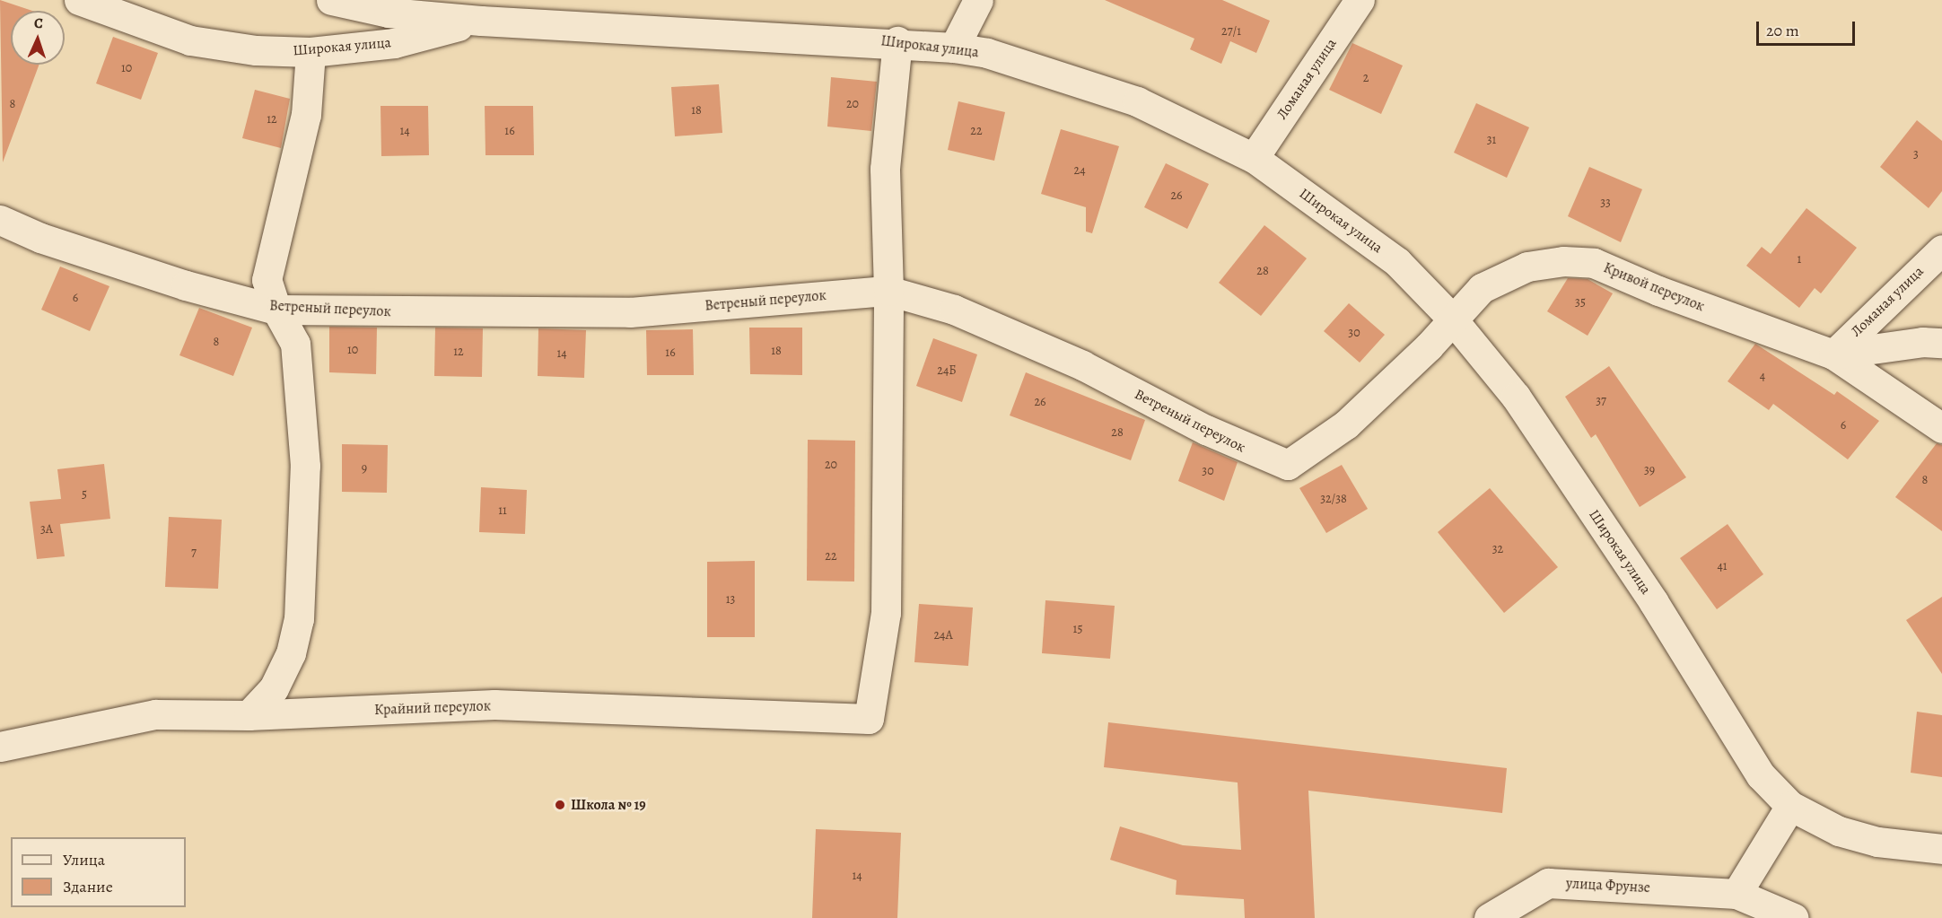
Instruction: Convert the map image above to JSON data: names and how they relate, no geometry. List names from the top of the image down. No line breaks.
{"streets":{"street":["Широкая улица","Ломаная улица","Кривой переулок","Ветреный переулок","Крайний переулок","улица Фрунзе"]},"crossings":[["Широкая улица","Ломаная улица"],["Широкая улица","Кривой переулок"],["Широкая улица","Ветреный переулок"],["Ломаная улица","Кривой переулок"],["Кривой переулок","Ветреный переулок"],["Ветреный переулок","Крайний переулок"]],"places":["Школа № 19"],"house_numbers":["27/1","10","2","8","20","18","12","14","16","22","31","3","24","26","33","1","28","6","35","30","8","10","18","12","16","14","24Б","4","37","26","6","28","20","9","39","30","8","5","32/38","11","3А","32","7","22","41","13","15","24А","14"],"legend":["Улица","Здание"],"scale_bar":"20 m","north":"top"}
